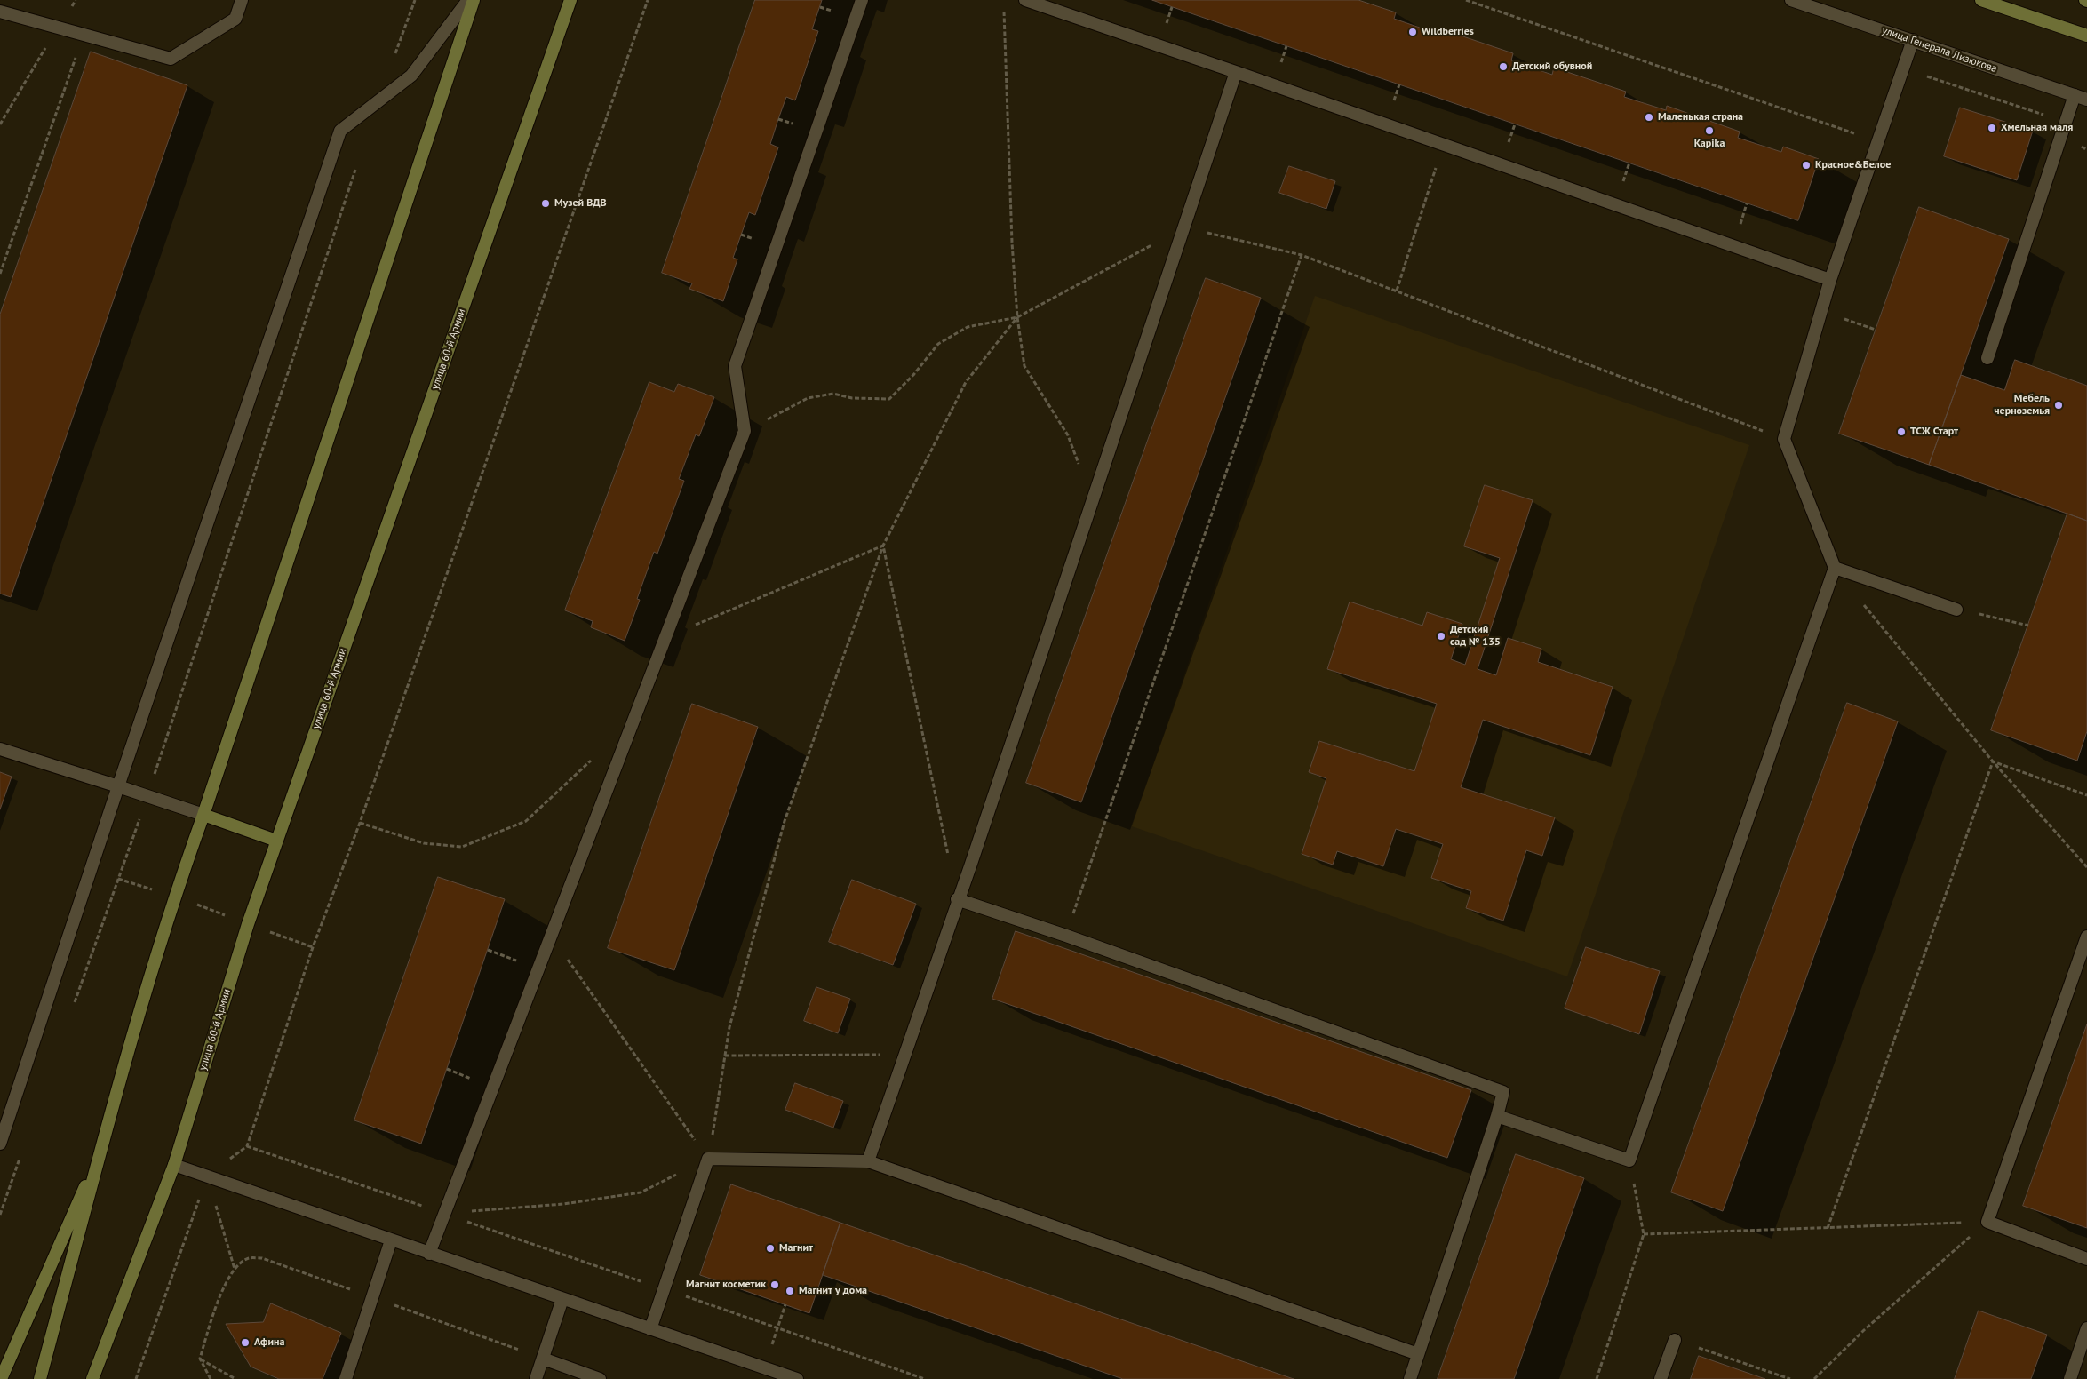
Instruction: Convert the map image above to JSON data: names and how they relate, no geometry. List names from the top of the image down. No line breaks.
{"streets":{"main road":["улица 60-й Армии"],"street":["улица Генерала Лизюкова"]},"places":["Wildberries","Детский обувной","Маленькая страна","Хмельная маля","Kapika","Красное&Белое","Музей ВДВ","Мебель черноземья","ТСЖ Старт","Детский сад № 135","Магнит","Магнит косметик","Магнит у дома","Афина"]}
